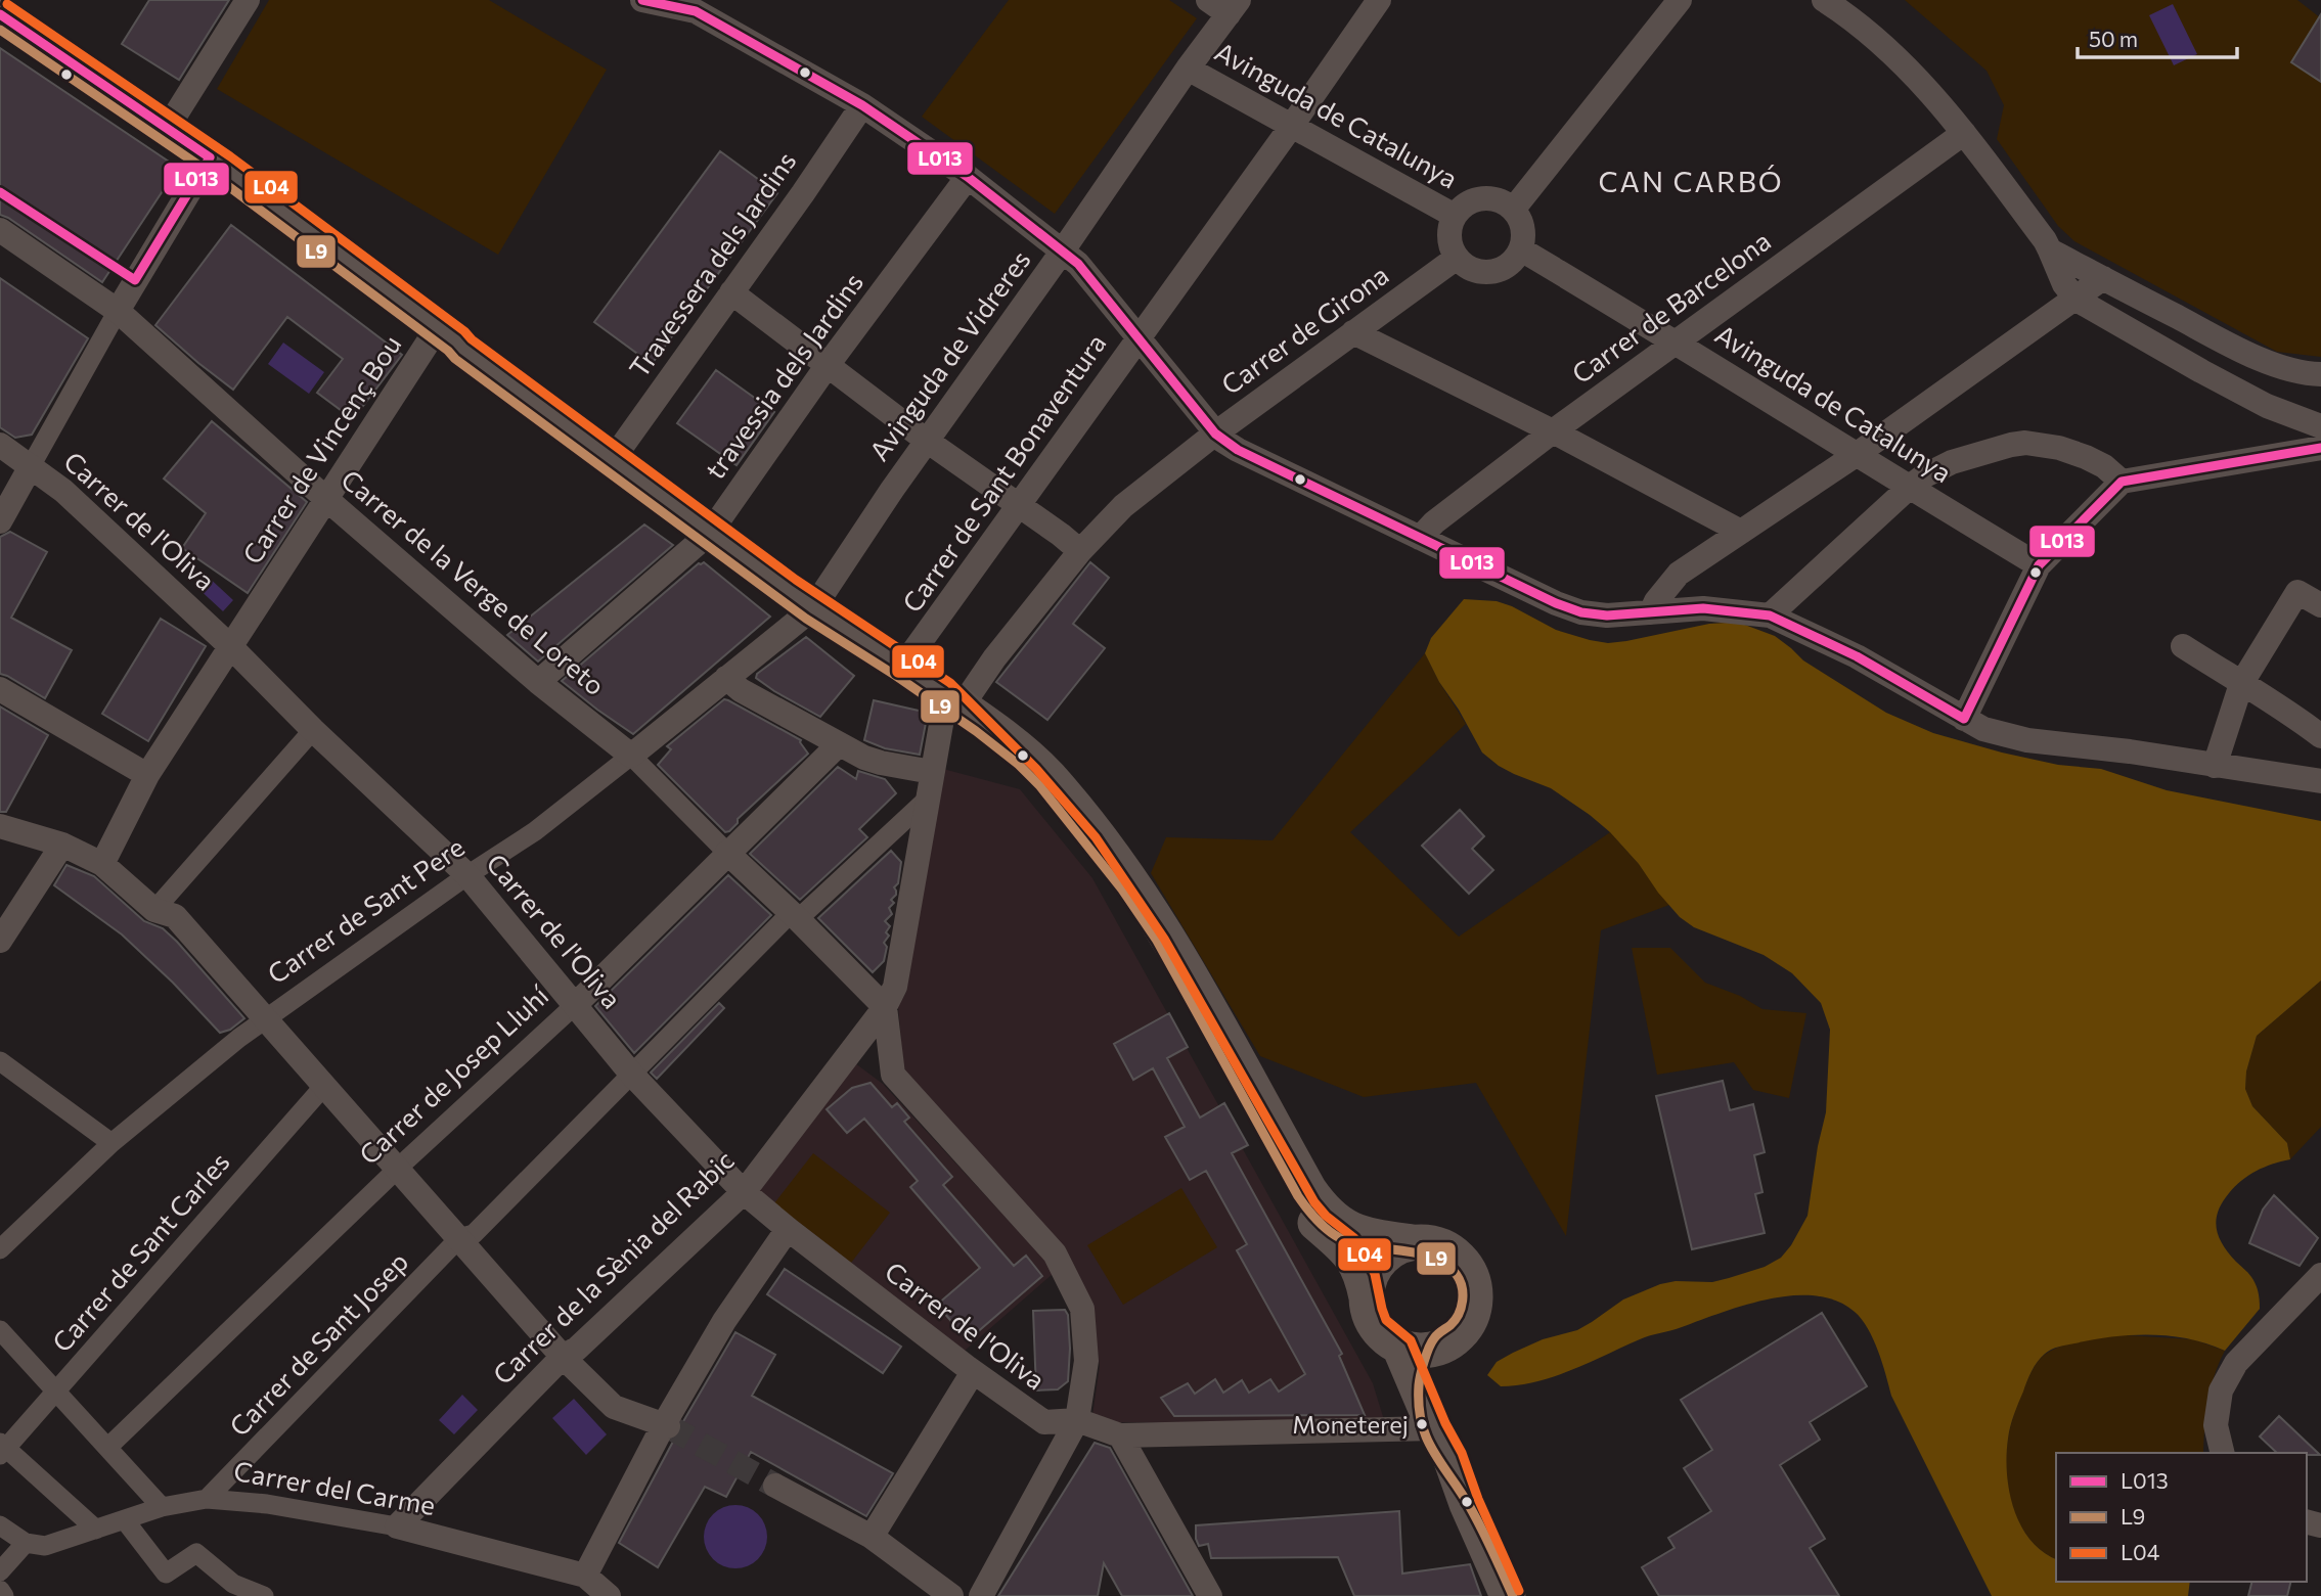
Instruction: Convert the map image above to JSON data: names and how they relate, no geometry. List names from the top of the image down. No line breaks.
{"streets":{"street":["Avinguda de Catalunya","Travessera dels Jardins","Carrer de Barcelona","Carrer de Girona","Avinguda de Vidreres","travessia dels Jardins","Carrer de Vincenç Bou","Carrer de Sant Bonaventura","Carrer de l'Oliva","Carrer de la Verge de Loreto","Carrer de Sant Pere","Carrer de Josep Lluhí","Carrer de Sant Carles","Carrer de la Sènia del Rabic","Carrer de Sant Josep","Carrer del Carme"]},"crossings":[["Avinguda de Catalunya","Carrer de Barcelona"],["Avinguda de Catalunya","Carrer de Girona"],["Avinguda de Catalunya","Avinguda de Vidreres"],["Avinguda de Catalunya","Carrer de Sant Bonaventura"],["Avinguda de Vidreres","Carrer de Sant Pere"],["travessia dels Jardins","Carrer de la Verge de Loreto"],["Carrer de Vincenç Bou","Carrer de l'Oliva"],["Carrer de Vincenç Bou","Carrer de la Verge de Loreto"],["Carrer de l'Oliva","Carrer de Sant Pere"],["Carrer de l'Oliva","Carrer de Josep Lluhí"],["Carrer de l'Oliva","Carrer de la Sènia del Rabic"],["Carrer de l'Oliva","Carrer de Sant Josep"],["Carrer de la Verge de Loreto","Carrer de Sant Pere"],["Carrer de la Verge de Loreto","Carrer de Josep Lluhí"],["Carrer de la Verge de Loreto","Carrer de la Sènia del Rabic"],["Carrer de la Sènia del Rabic","Carrer del Carme"],["Carrer de Sant Josep","Carrer del Carme"]],"districts":["CAN CARBÓ"],"places":["Moneterej"],"lines":["transit line L013","transit line L04","transit line L9"],"legend":["L013","L9","L04"],"scale_bar":"50 m"}
